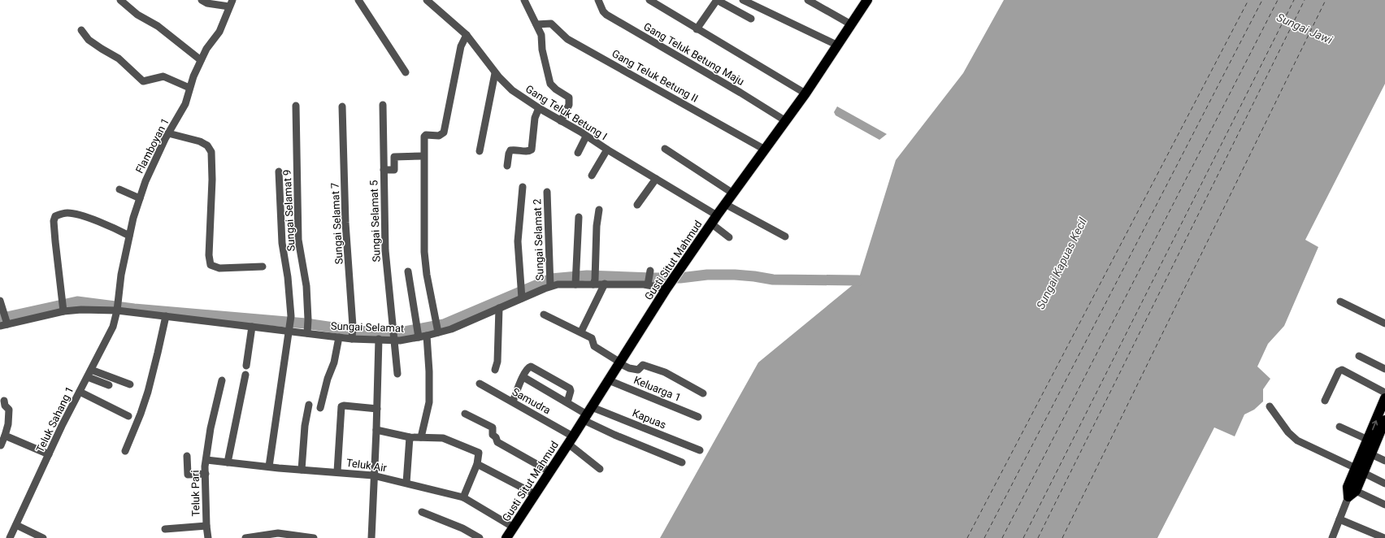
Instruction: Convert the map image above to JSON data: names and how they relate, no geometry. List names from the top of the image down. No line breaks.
{"streets":{"highway":["Gusti Situt Mahmud"],"street":["Gang Teluk Betung Maju","Gang Teluk Betung II","Gang Teluk Betung I","Flamboyan 1","Sungai Selamat 9","Sungai Selamat 5","Sungai Selamat 7","Sungai Selamat 2","Sungai Selamat","Keluarga 1","Samudra","Kapuas","Teluk Sahang 1","Teluk Air","Teluk Pari"]},"crossings":[["Gang Teluk Betung Maju","Gusti Situt Mahmud"],["Gang Teluk Betung II","Gusti Situt Mahmud"],["Gang Teluk Betung I","Gusti Situt Mahmud"],["Flamboyan 1","Sungai Selamat"],["Flamboyan 1","Teluk Sahang 1"],["Sungai Selamat 9","Sungai Selamat"],["Sungai Selamat 5","Sungai Selamat"],["Sungai Selamat 7","Sungai Selamat"],["Sungai Selamat 2","Sungai Selamat"],["Gusti Situt Mahmud","Sungai Selamat"],["Gusti Situt Mahmud","Keluarga 1"],["Gusti Situt Mahmud","Samudra"],["Gusti Situt Mahmud","Kapuas"],["Gusti Situt Mahmud","Teluk Air"],["Sungai Selamat","Teluk Sahang 1"],["Teluk Air","Teluk Pari"]],"water":["Sungai Jawi","Sungai Kapuas Kecil"]}
